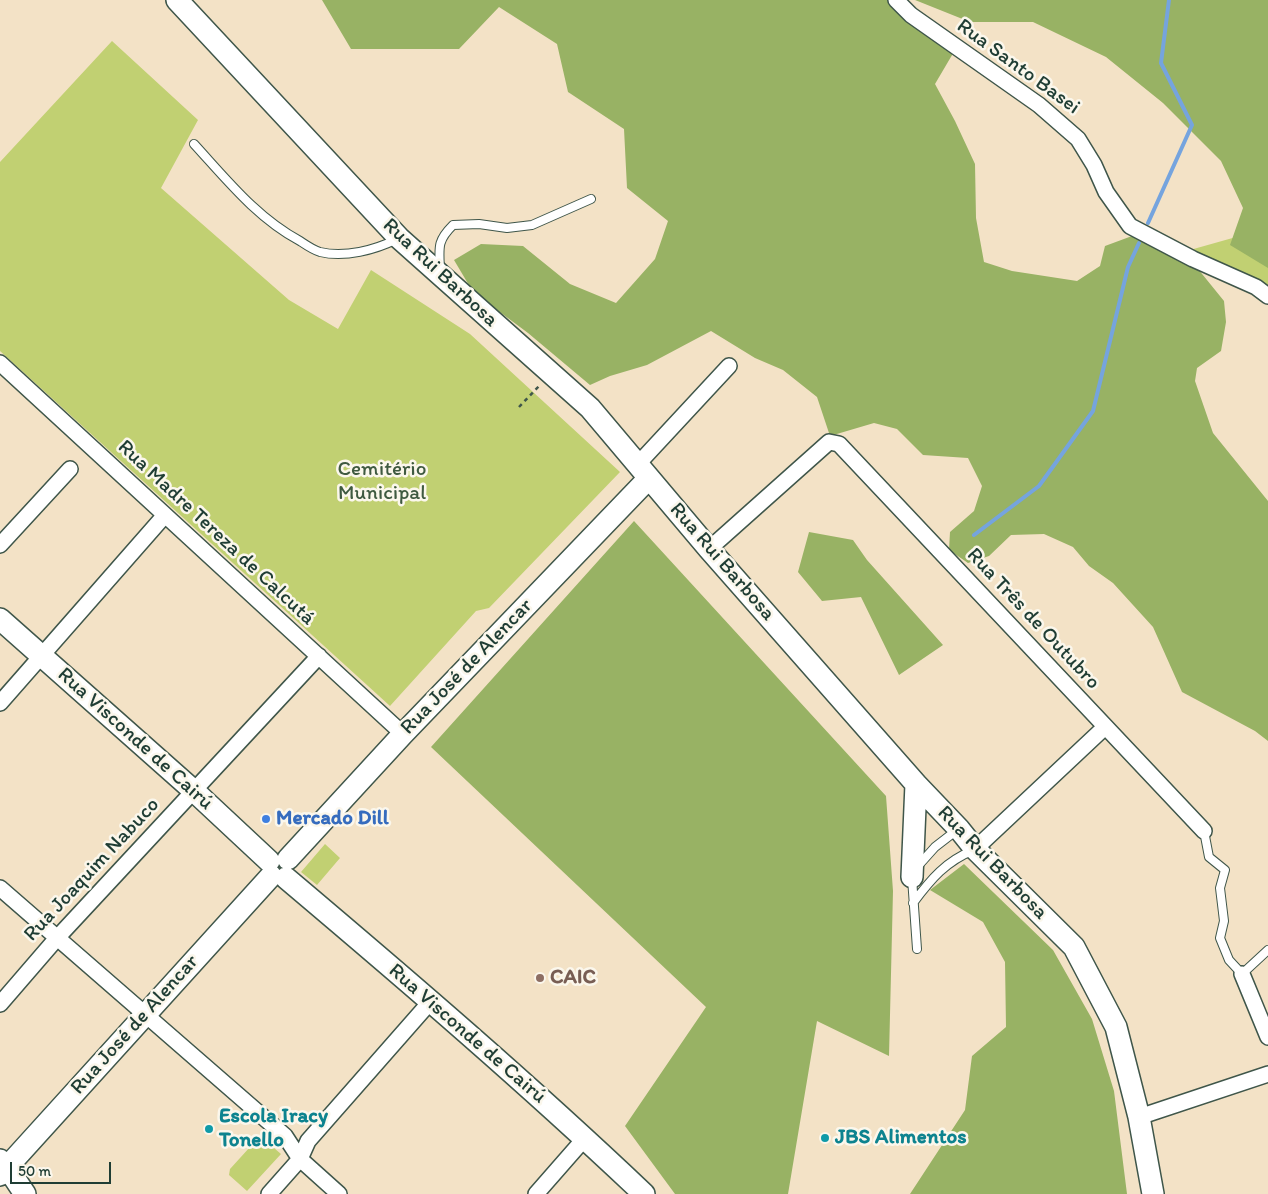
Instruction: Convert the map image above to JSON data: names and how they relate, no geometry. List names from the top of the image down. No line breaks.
{"streets":{"street":["Rua Santo Basei","Rua Rui Barbosa","Rua Madre Tereza de Calcutá","Rua Três de Outubro","Rua José de Alencar","Rua Visconde de Cairú","Rua Joaquim Nabuco"]},"crossings":[["Rua Rui Barbosa","Rua Três de Outubro"],["Rua Rui Barbosa","Rua José de Alencar"],["Rua Madre Tereza de Calcutá","Rua José de Alencar"],["Rua Madre Tereza de Calcutá","Rua Joaquim Nabuco"],["Rua José de Alencar","Rua Visconde de Cairú"],["Rua Visconde de Cairú","Rua Joaquim Nabuco"]],"parks":["Cemitério Municipal"],"places":["Mercado Dill","CAIC","Escola Iracy Tonello","JBS Alimentos"],"scale_bar":"50 m"}
